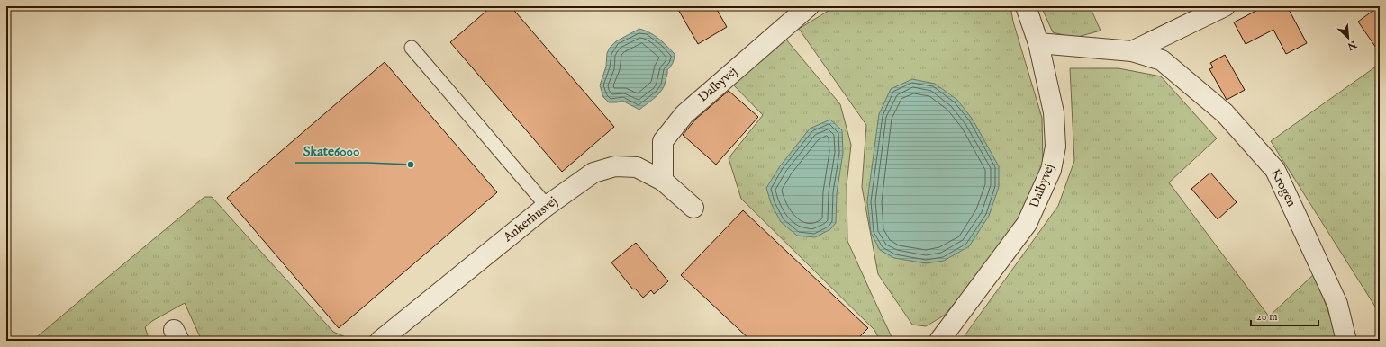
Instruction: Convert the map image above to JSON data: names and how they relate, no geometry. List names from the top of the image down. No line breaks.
{"streets":{"street":["Dalbyvej","Krogen","Ankerhusvej"]},"crossings":[["Dalbyvej","Krogen"],["Dalbyvej","Ankerhusvej"]],"places":["Skate6000"],"scale_bar":"20 m","north":"bottom right"}
